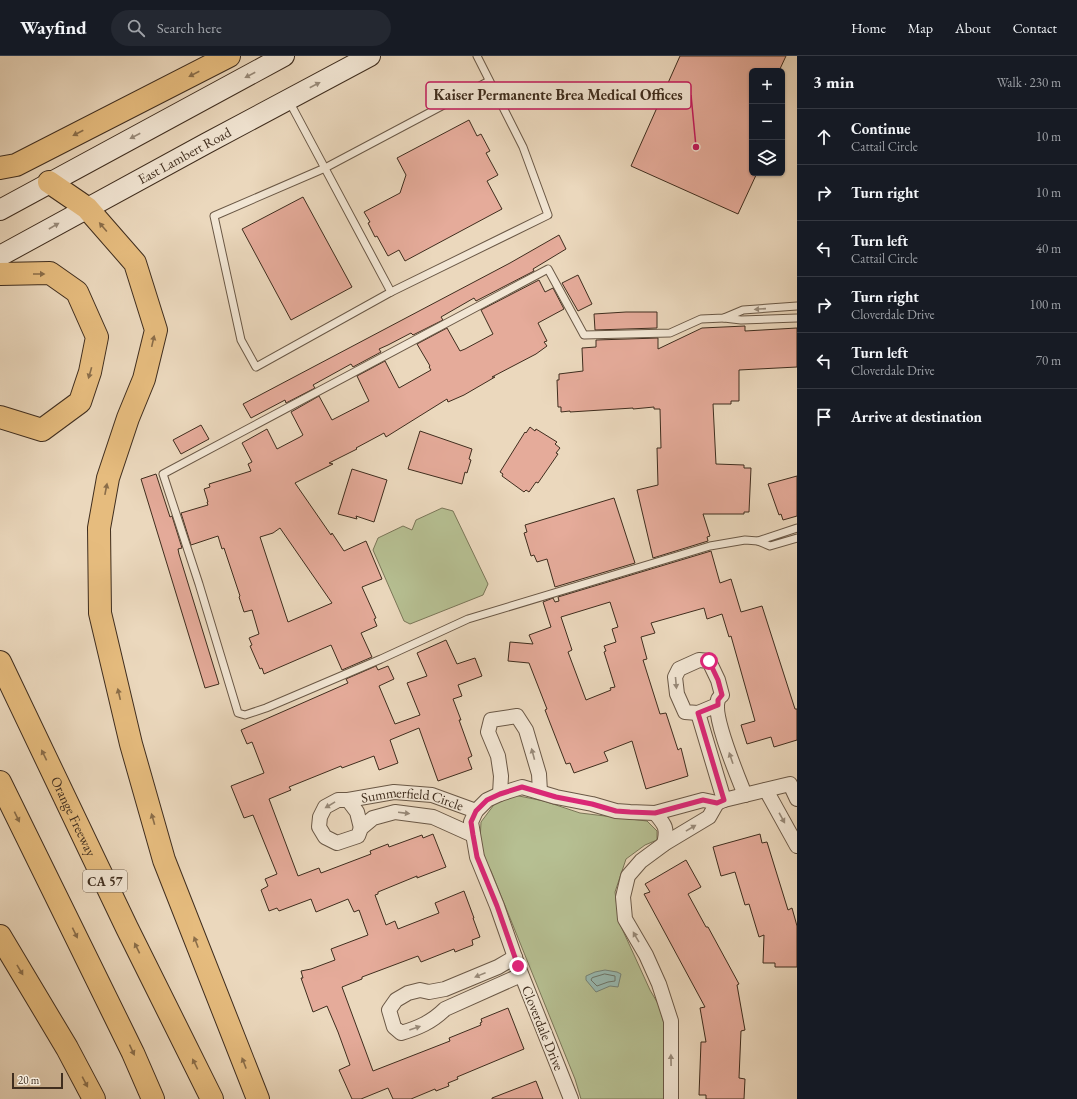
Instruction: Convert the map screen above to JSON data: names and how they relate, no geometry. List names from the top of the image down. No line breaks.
{"streets":{"highway":["Orange Freeway","CA 57"],"main road":["East Lambert Road"],"street":["Summerfield Circle","Cloverdale Drive"]},"crossings":[["Summerfield Circle","Cloverdale Drive"]],"places":["Kaiser Permanente Brea Medical Offices"],"scale_bar":"20 m","page":{"header":"Wayfind","search":"Search here","nav":["Home","Map","About","Contact"],"heading":["3 min","Walk · 230 m"],"map_buttons":["+","−"],"list":[["Continue","Cattail Circle","10 m"],["Turn right","10 m"],["Turn left","Cattail Circle","40 m"],["Turn right","Cloverdale Drive","100 m"],["Turn left","Cloverdale Drive","70 m"],"Arrive at destination"],"scale":"20 m"}}
